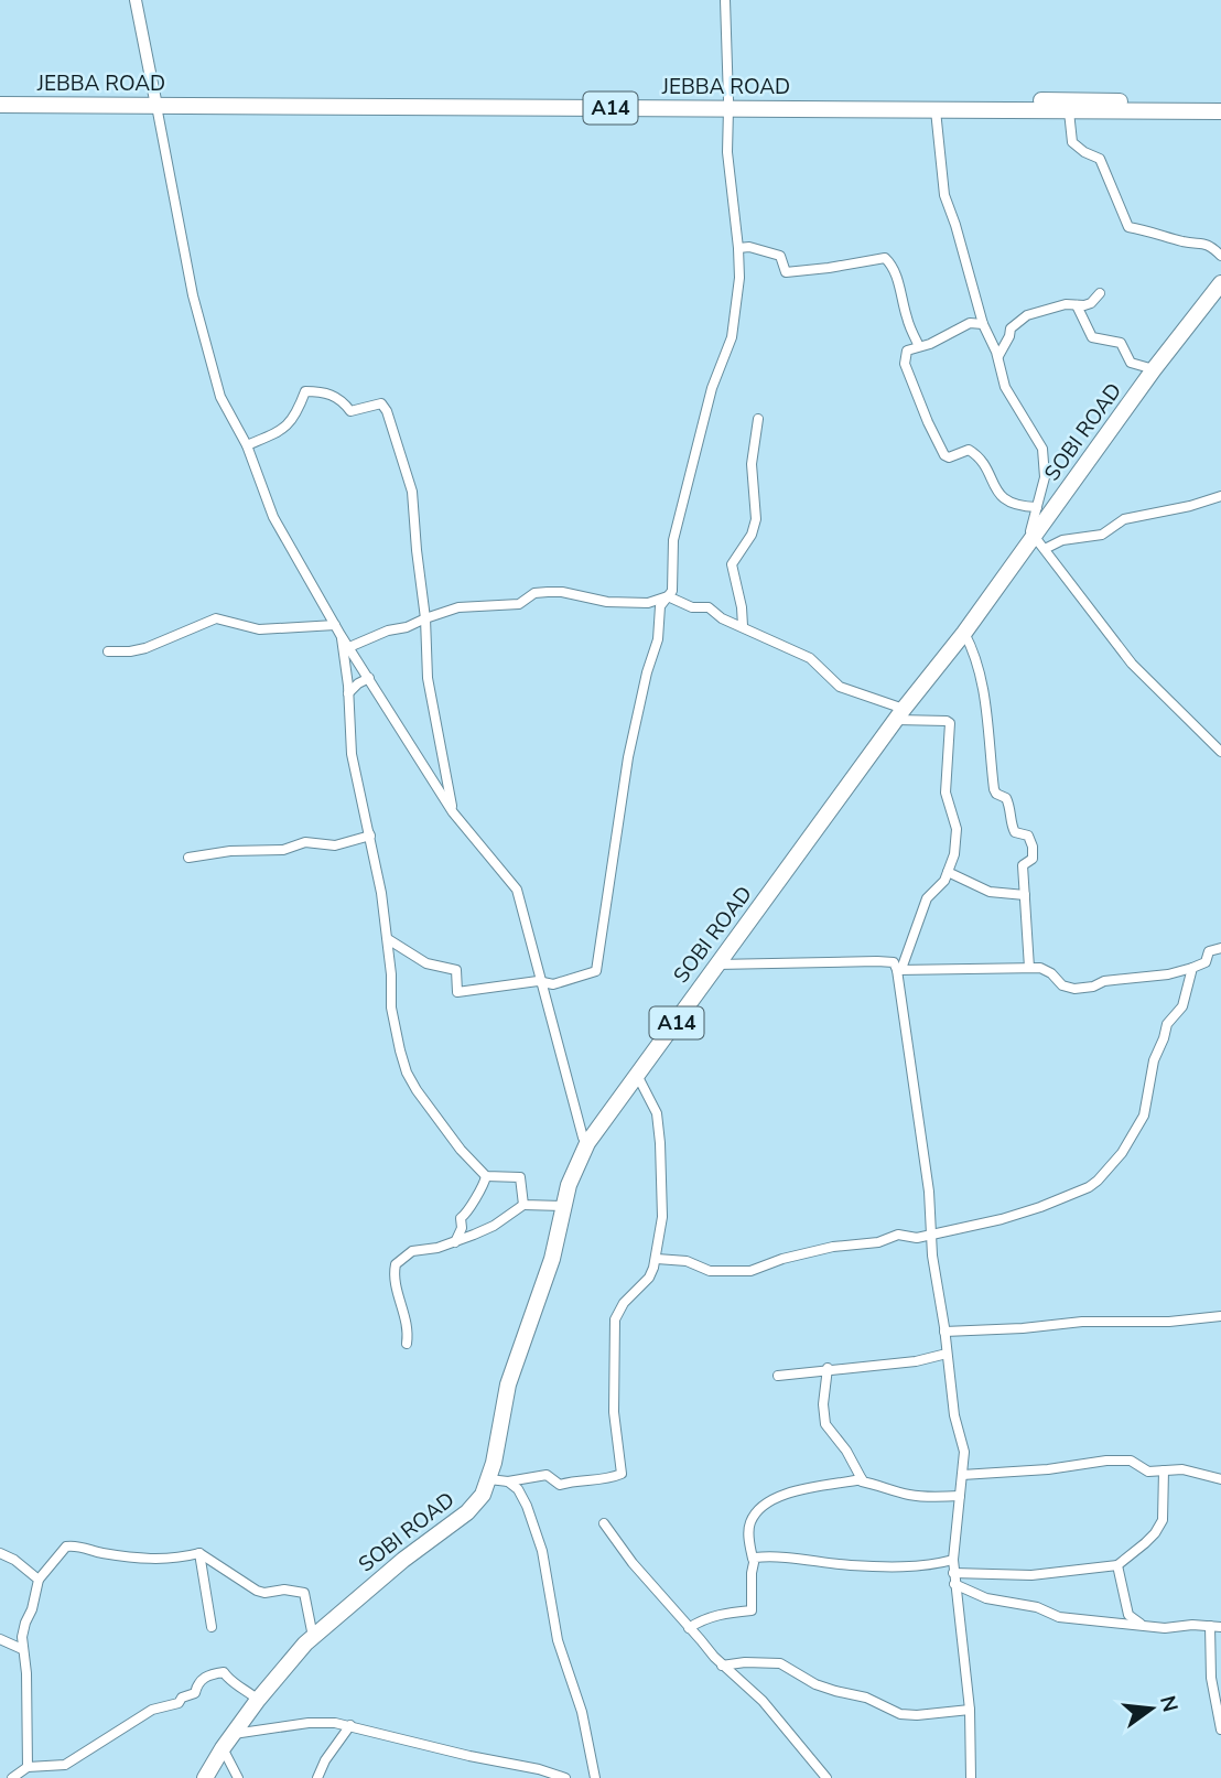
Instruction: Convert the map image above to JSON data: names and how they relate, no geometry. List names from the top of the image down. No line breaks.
{"streets":{"highway":["JEBBA ROAD","A14","SOBI ROAD"]},"crossings":[["JEBBA ROAD","A14"]],"north":"right"}
